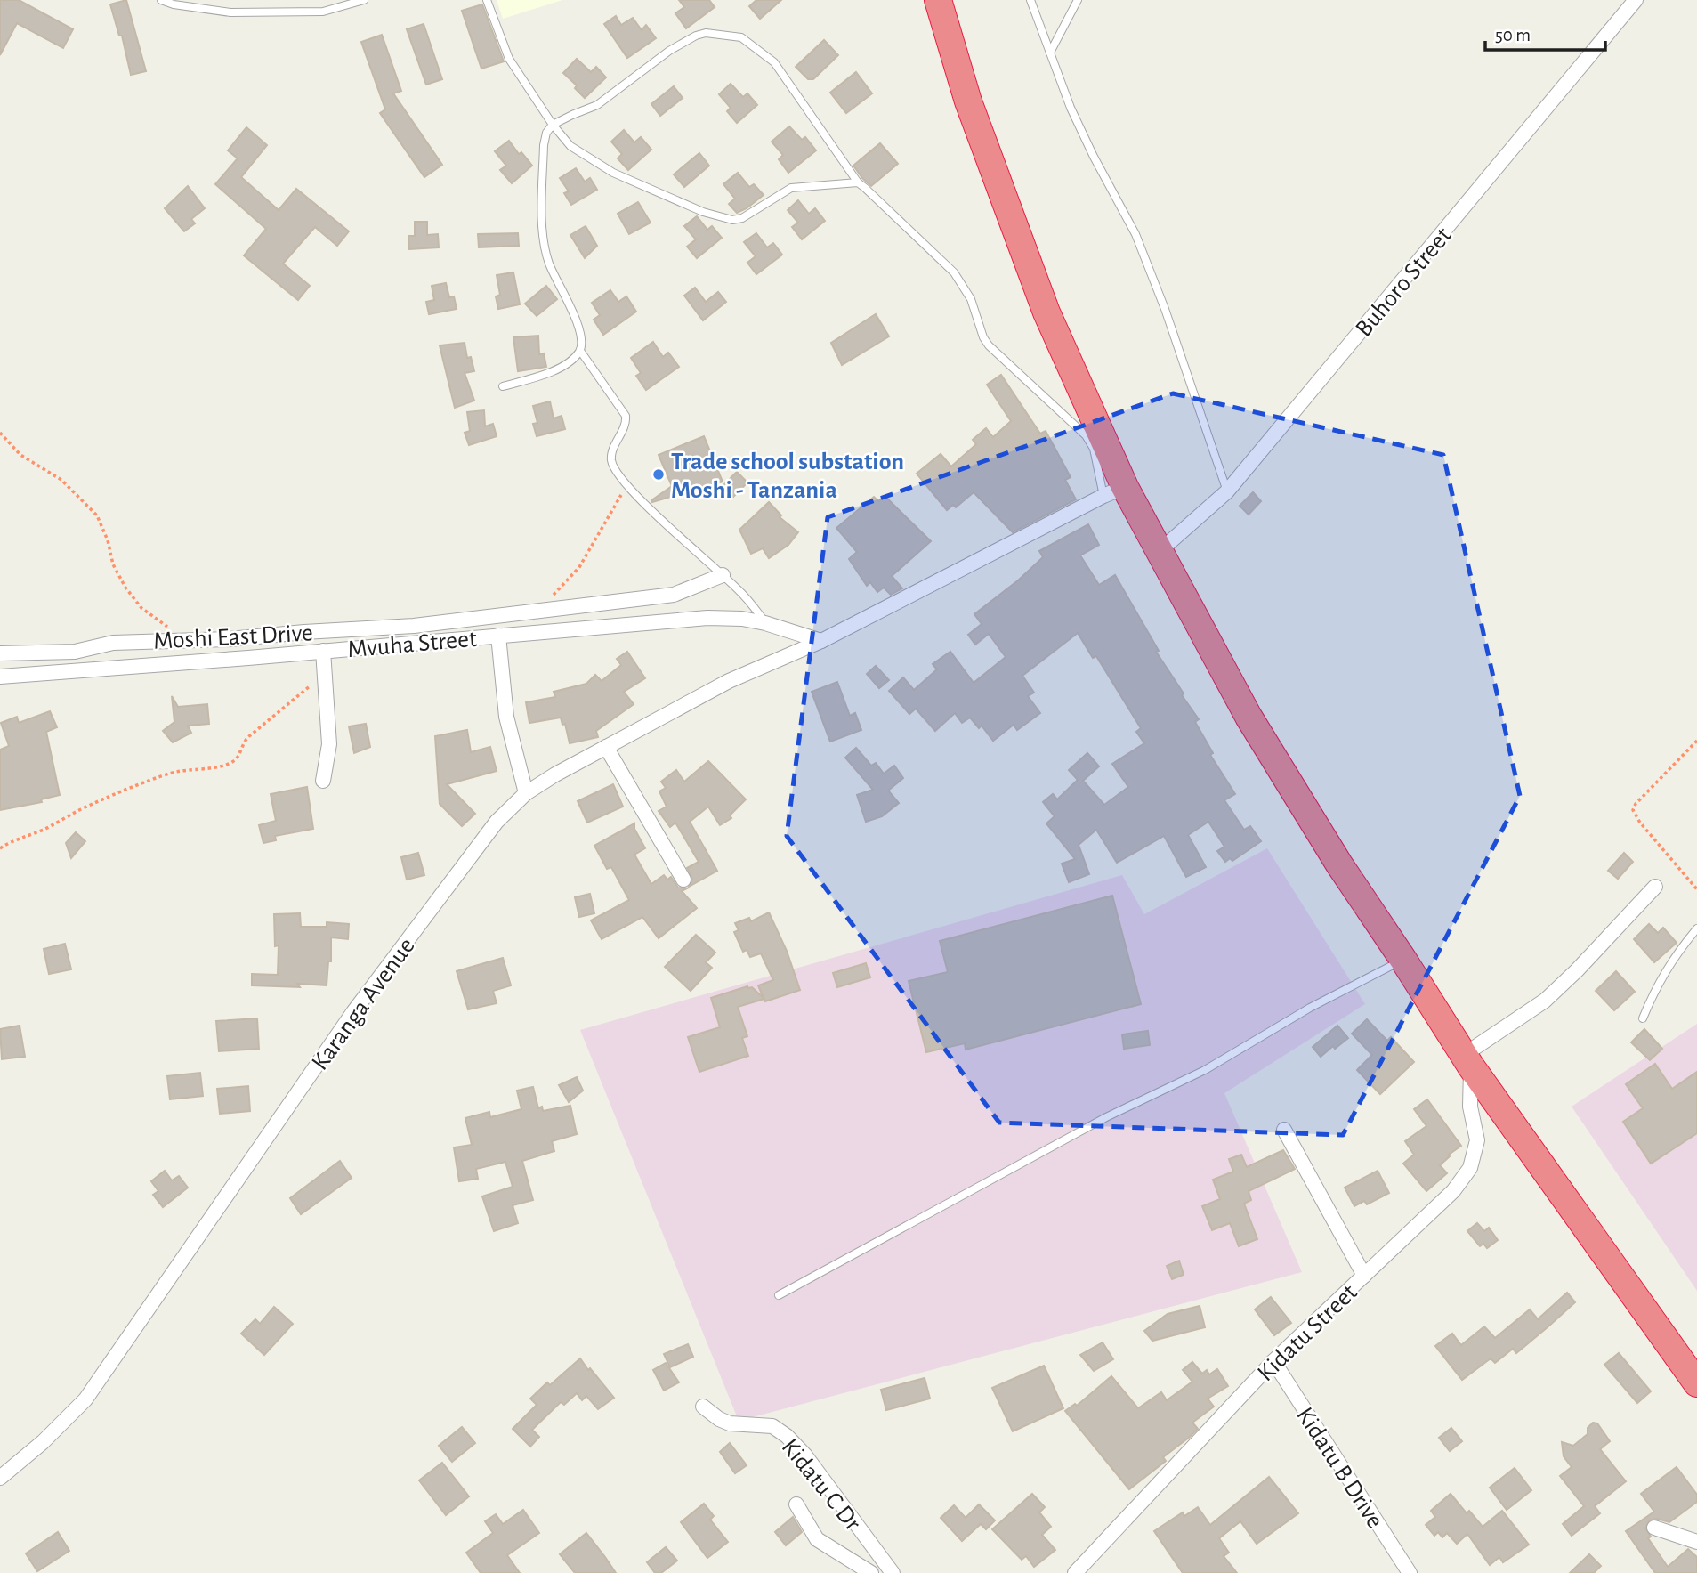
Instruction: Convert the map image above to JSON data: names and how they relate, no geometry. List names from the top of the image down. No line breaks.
{"streets":{"street":["Buhoro Street","Moshi East Drive","Mvuha Street","Karanga Avenue","Kidatu Street","Kidatu B Drive","Kidatu C Dr"]},"crossings":[["Mvuha Street","Karanga Avenue"],["Kidatu Street","Kidatu B Drive"]],"places":["Trade school substation Moshi - Tanzania"],"scale_bar":"50 m"}
